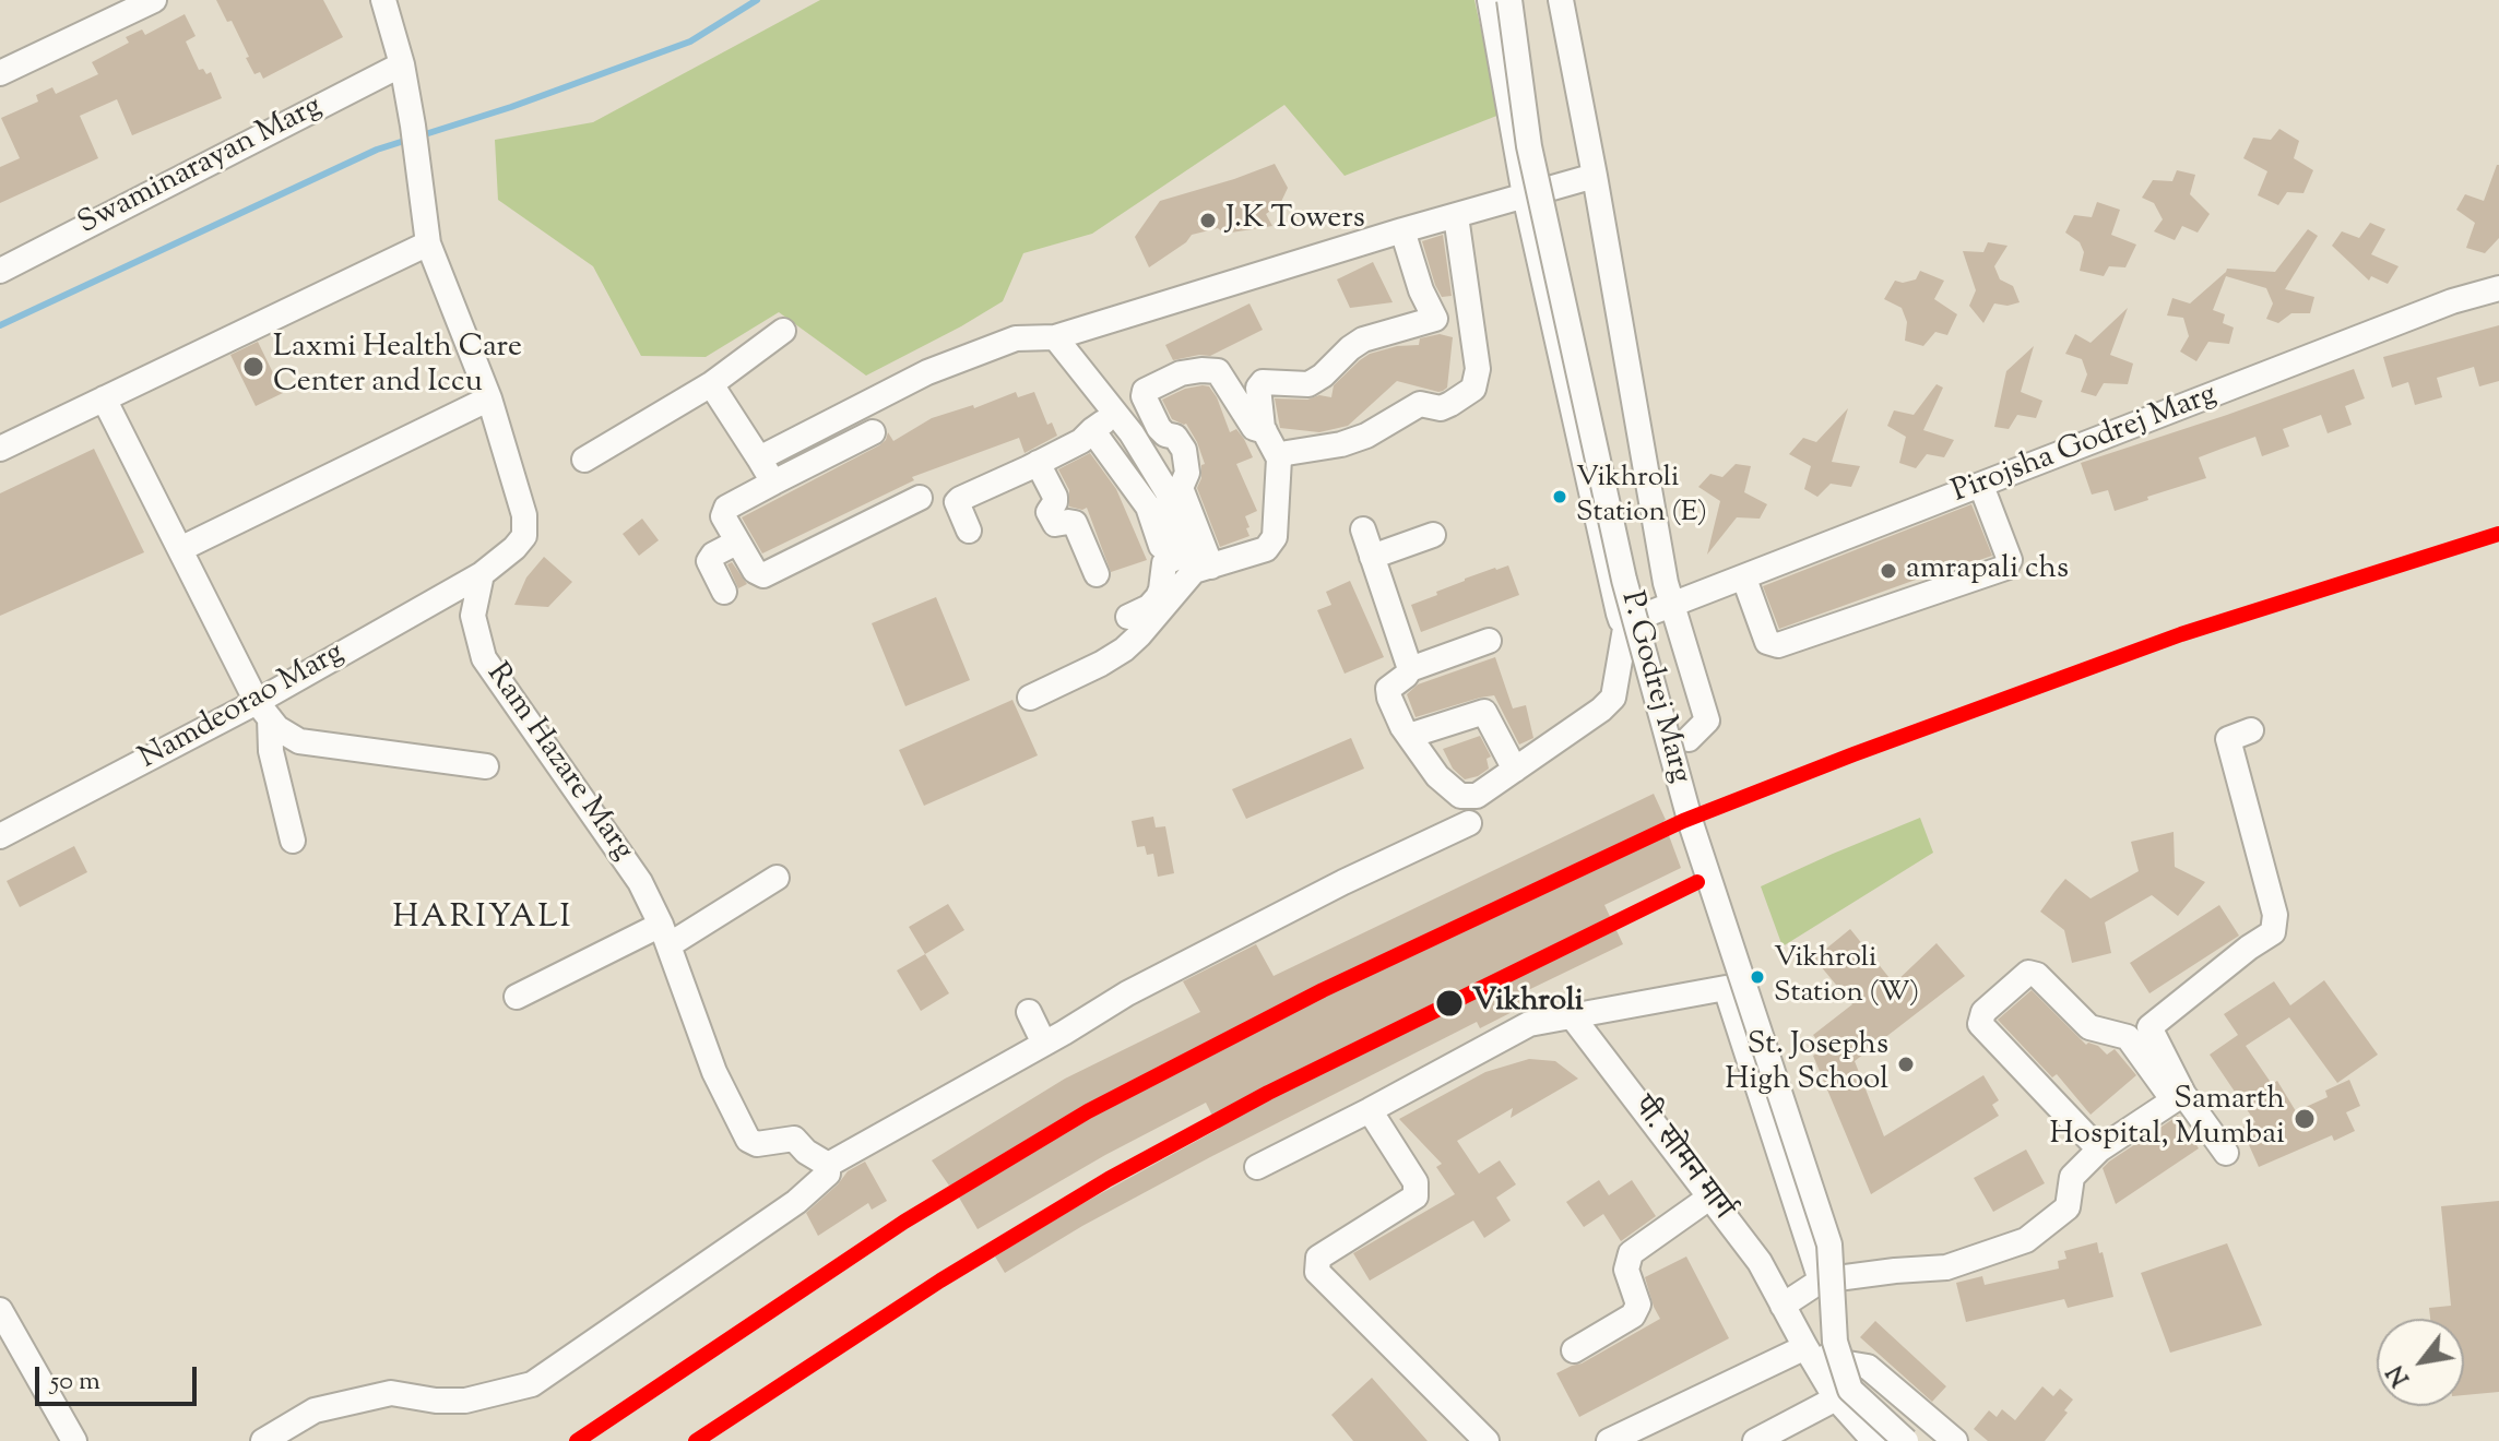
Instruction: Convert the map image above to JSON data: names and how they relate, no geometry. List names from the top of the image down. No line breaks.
{"streets":{"street":["Swaminarayan Marg","Pirojsha Godrej Marg","P. Godrej Marg","Namdeorao Marg","Ram Hazare Marg","पी. सोमन मार्ग"]},"crossings":[["Namdeorao Marg","Ram Hazare Marg"]],"districts":["HARIYALI"],"places":["J.K Towers","Laxmi Health Care Center and Iccu","Vikhroli Station (E)","amrapali chs","Vikhroli Station (W)","Vikhroli","St. Josephs High School","Samarth Hospital, Mumbai"],"scale_bar":"50 m","north":"bottom left"}
